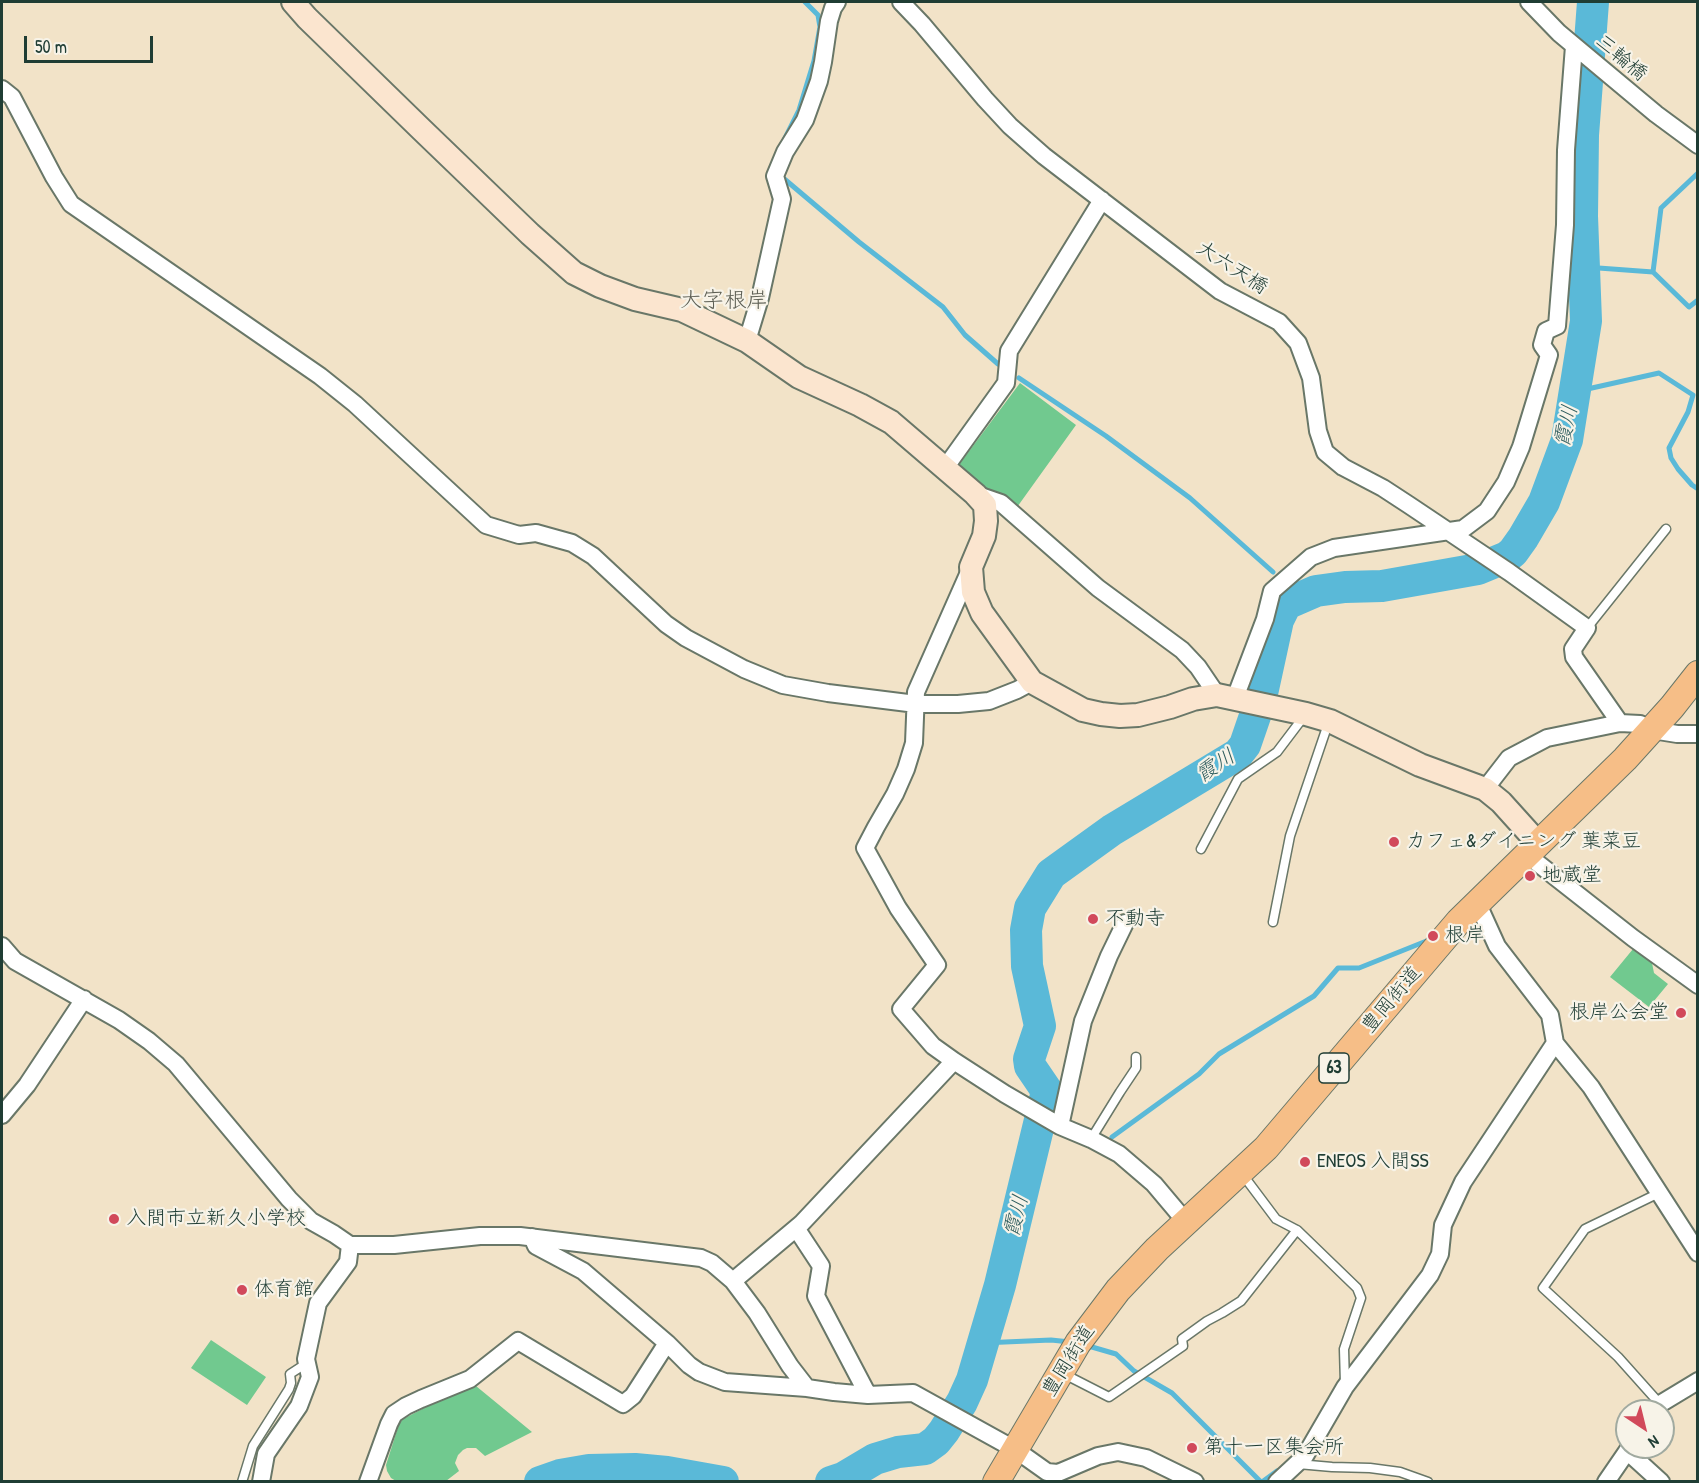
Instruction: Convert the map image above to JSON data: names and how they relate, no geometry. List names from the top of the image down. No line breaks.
{"streets":{"main road":["豊岡街道","63"],"street":["三輪橋","大六天橋"]},"districts":["大字根岸"],"water":["霞川"],"places":["カフェ&ダイニング 葉菜豆","地蔵堂","不動寺","根岸","根岸公会堂","ENEOS 入間SS","入間市立新久小学校","体育館","第十一区集会所"],"scale_bar":"50 m","north":"bottom right"}
